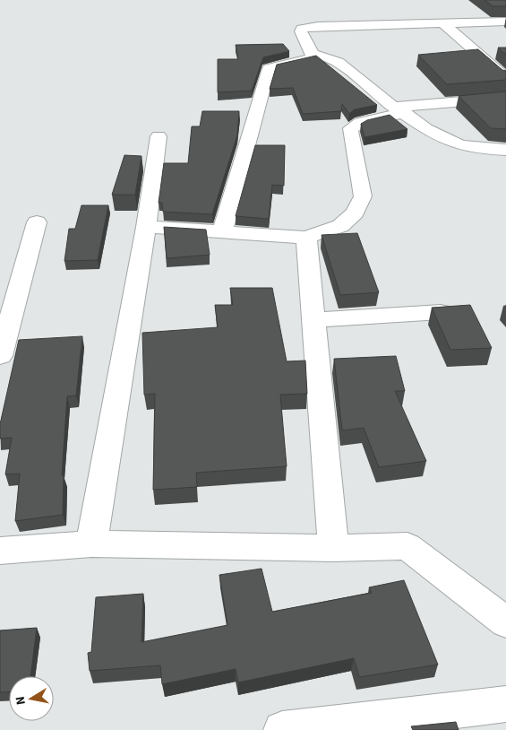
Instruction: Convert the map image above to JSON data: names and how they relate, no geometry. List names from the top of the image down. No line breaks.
{"north":"left"}
